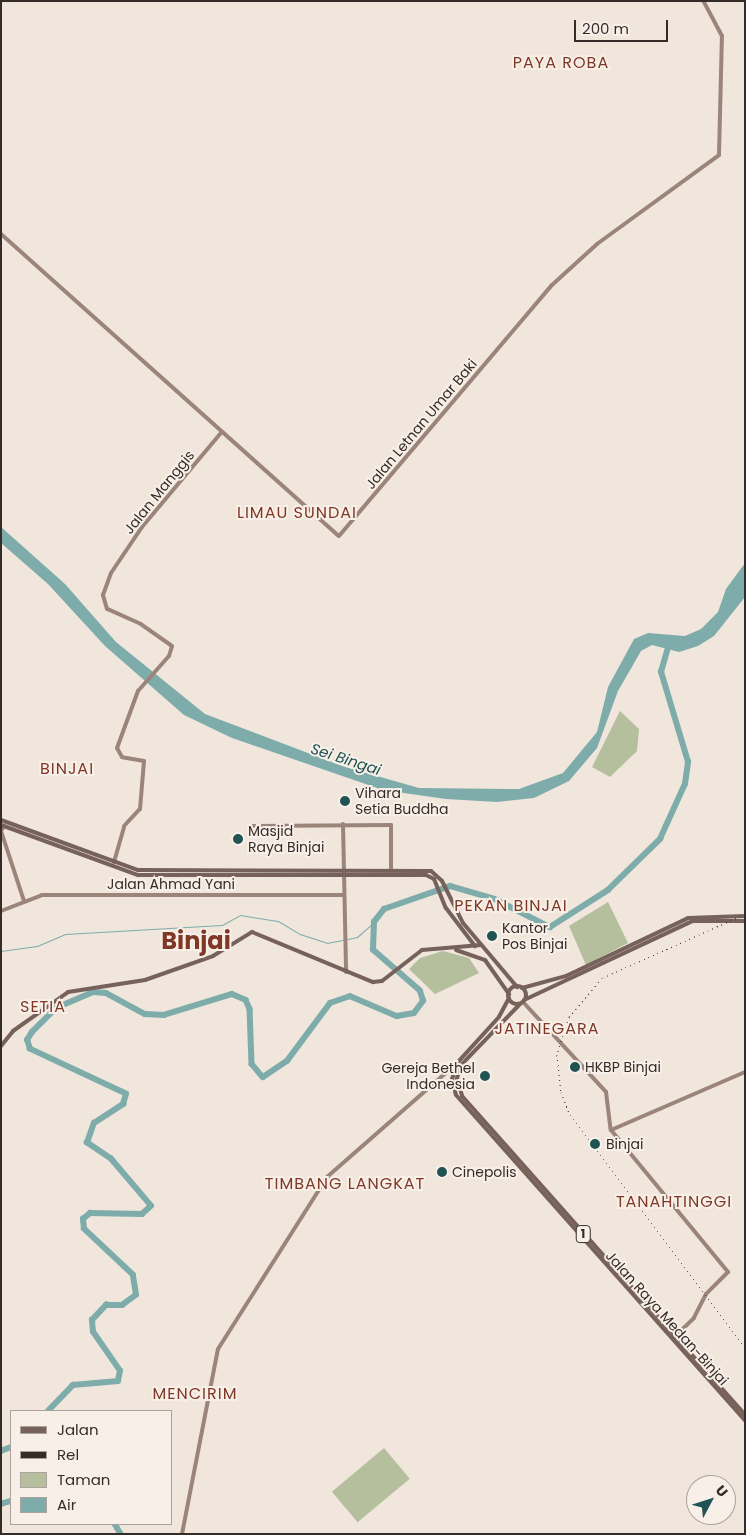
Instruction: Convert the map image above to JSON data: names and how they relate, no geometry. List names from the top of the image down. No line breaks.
{"streets":{"main road":["1","Jalan Raya Medan-Binjai"],"street":["Jalan Letnan Umar Baki","Jalan Manggis","Jalan Ahmad Yani"]},"crossings":[["Jalan Letnan Umar Baki","Jalan Manggis"],["1","Jalan Raya Medan-Binjai"]],"districts":["PAYA ROBA","LIMAU SUNDAI","BINJAI","PEKAN BINJAI","Binjai","SETIA","JATINEGARA","TIMBANG LANGKAT","TANAHTINGGI","MENCIRIM"],"water":["Sei Bingai"],"places":["Vihara Setia Buddha","Masjid Raya Binjai","Kantor Pos Binjai","HKBP Binjai","Gereja Bethel Indonesia","Binjai","Cinepolis"],"legend":["Jalan","Rel","Taman","Air"],"scale_bar":"200 m","north":"top right"}
